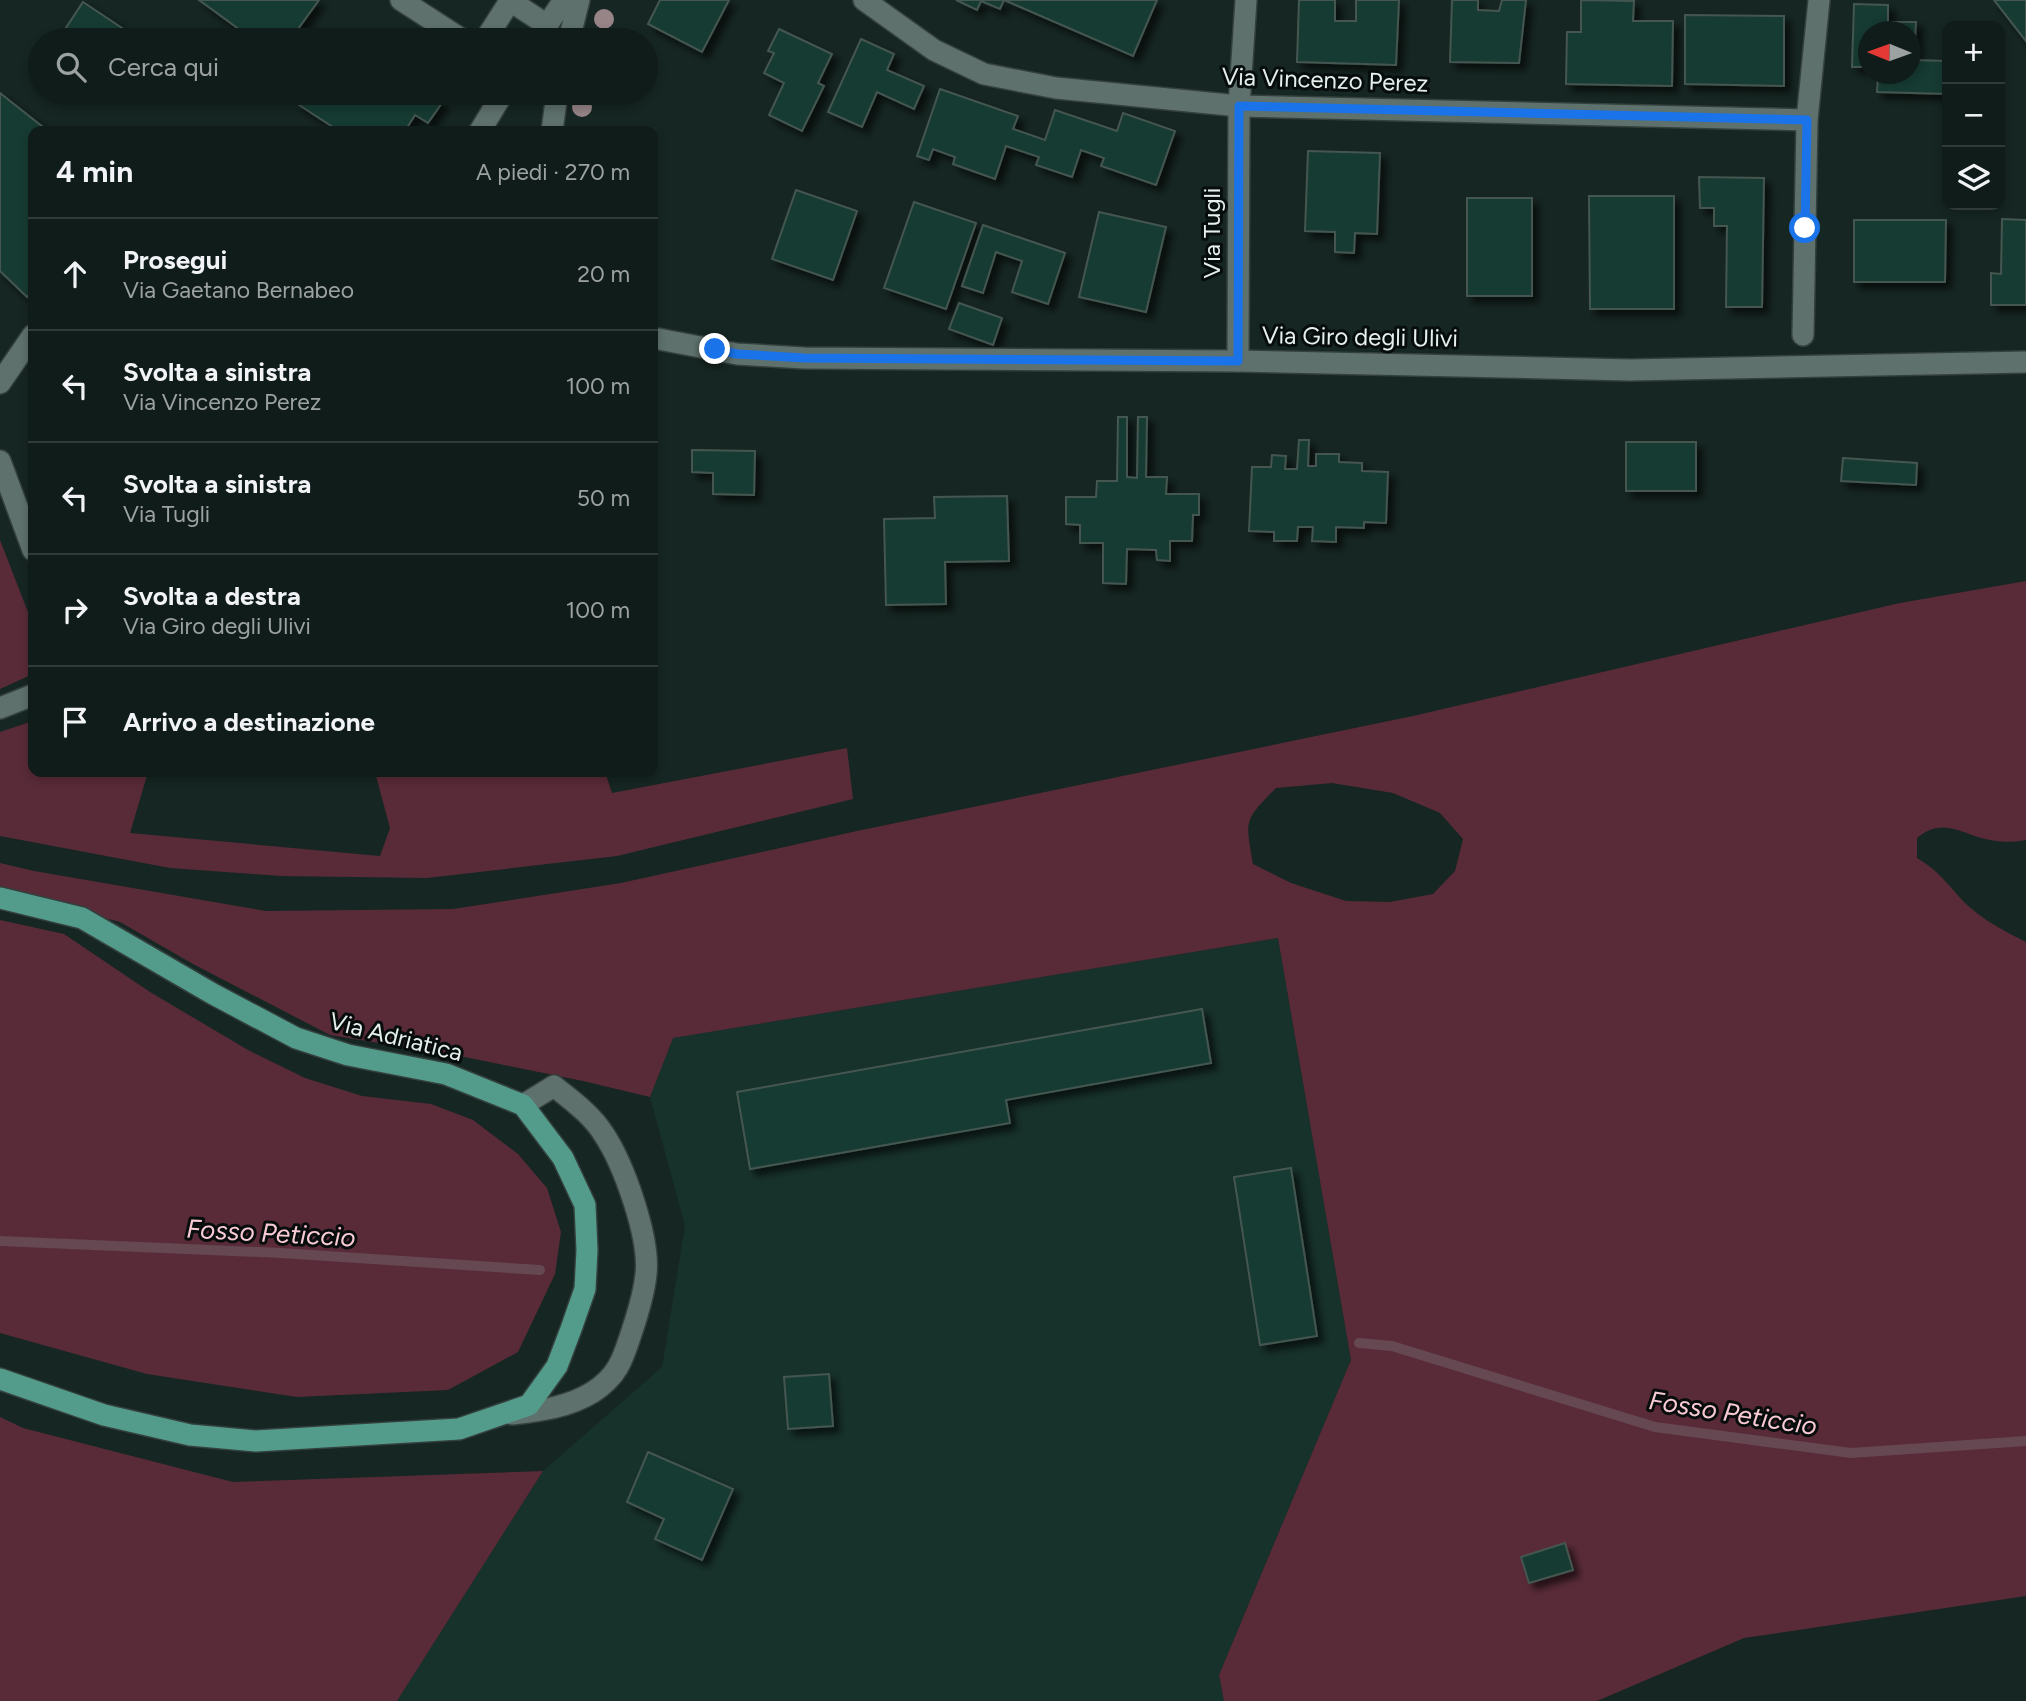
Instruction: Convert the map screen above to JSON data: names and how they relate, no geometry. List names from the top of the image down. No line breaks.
{"streets":{"main road":["Via Adriatica"],"street":["Via Vincenzo Perez","Via Tugli","Via Giro degli Ulivi"]},"crossings":[["Via Vincenzo Perez","Via Tugli"],["Via Tugli","Via Giro degli Ulivi"]],"water":["Fosso Peticcio"],"north":"left","page":{"map_buttons":["+","−"],"search":"Cerca qui","heading":["4 min","A piedi · 270 m"],"list":[["Prosegui","Via Gaetano Bernabeo","20 m"],["Svolta a sinistra","Via Vincenzo Perez","100 m"],["Svolta a sinistra","Via Tugli","50 m"],["Svolta a destra","Via Giro degli Ulivi","100 m"],"Arrivo a destinazione"]}}
